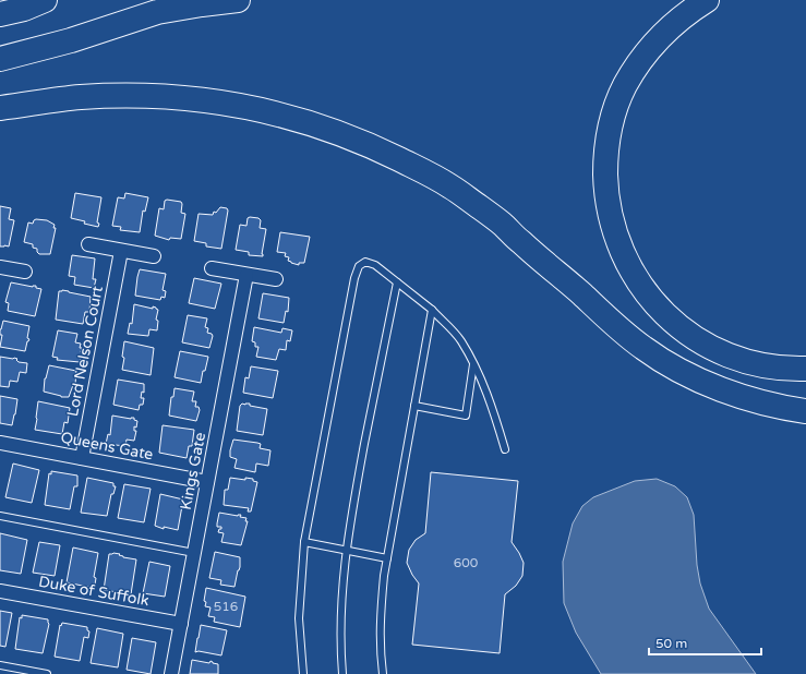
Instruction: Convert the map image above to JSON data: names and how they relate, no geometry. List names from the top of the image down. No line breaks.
{"streets":{"street":["Lord Nelson Court","Queens Gate","Kings Gate","Duke of Suffolk"]},"crossings":[["Lord Nelson Court","Queens Gate"],["Queens Gate","Kings Gate"],["Kings Gate","Duke of Suffolk"]],"house_numbers":["600","516"],"scale_bar":"50 m"}
